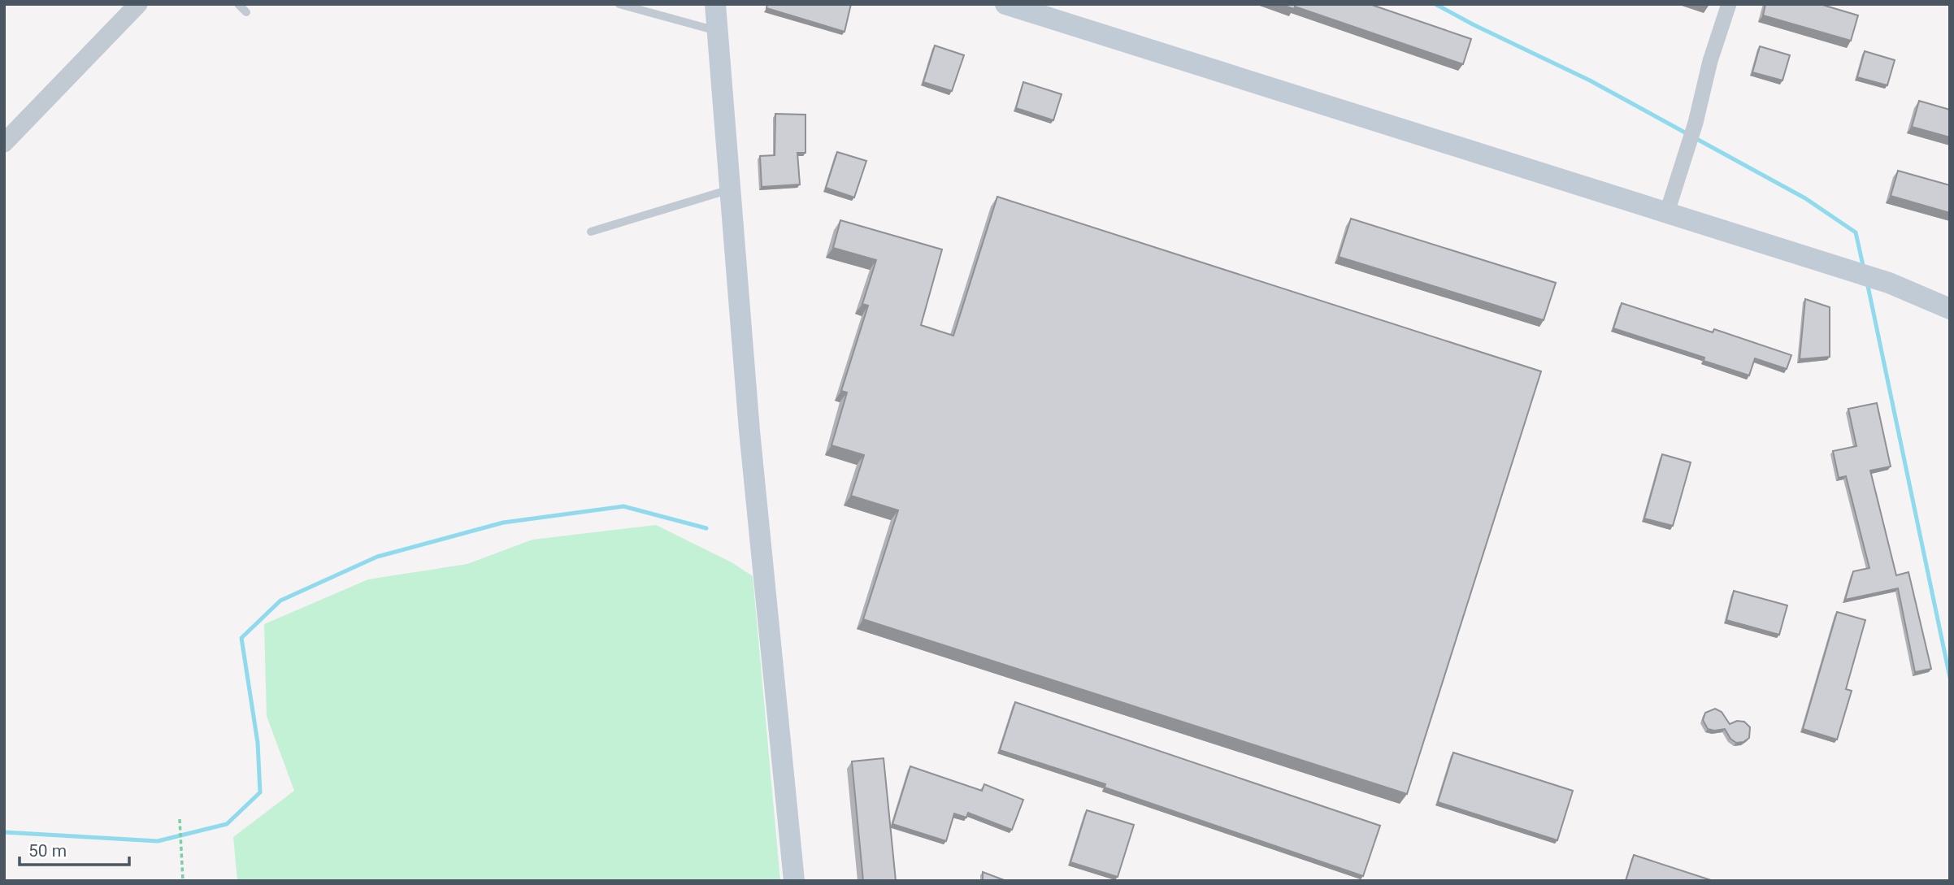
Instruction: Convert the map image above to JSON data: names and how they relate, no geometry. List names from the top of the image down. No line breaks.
{"scale_bar":"50 m"}
